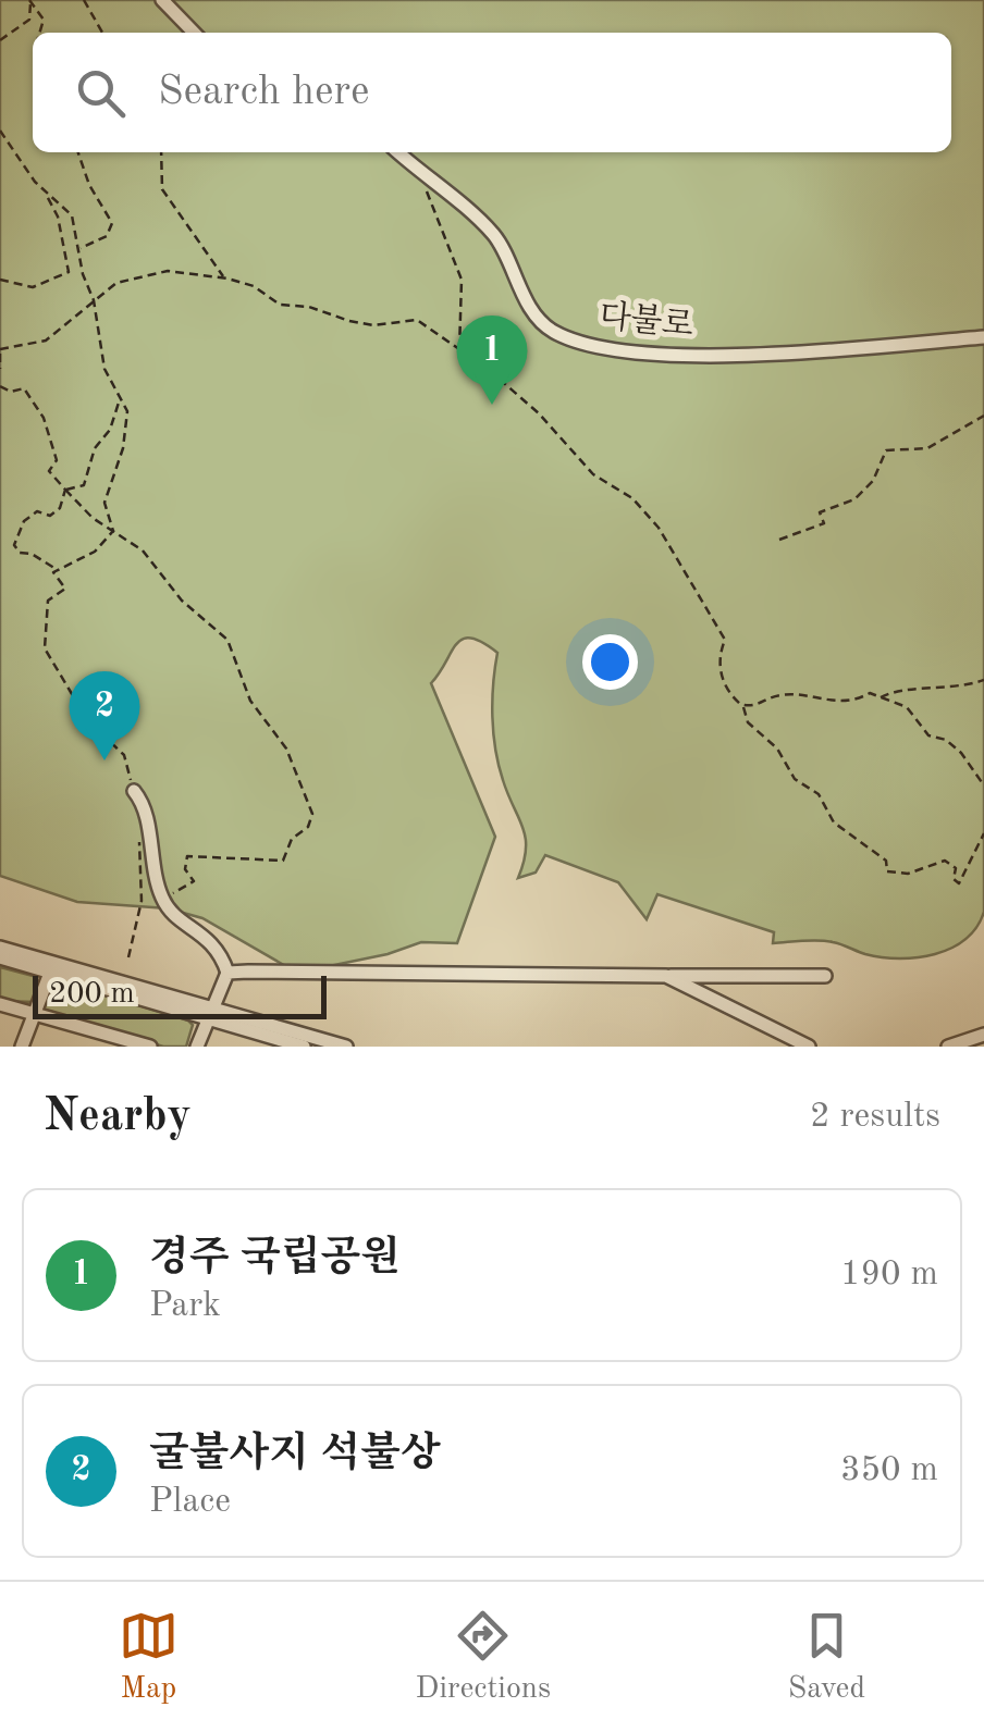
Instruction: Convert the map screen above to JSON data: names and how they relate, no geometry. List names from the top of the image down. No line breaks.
{"streets":{"street":["다불로"]},"scale_bar":"200 m","page":{"search":"Search here","pins":["1","2"],"scale":"200 m","heading":["Nearby","2 results"],"list":[{"mark":"1","name":"경주 국립공원","note":"Park","value":"190 m"},{"mark":"2","name":"굴불사지 석불상","note":"Place","value":"350 m"}],"nav":["Map","Directions","Saved"]}}
